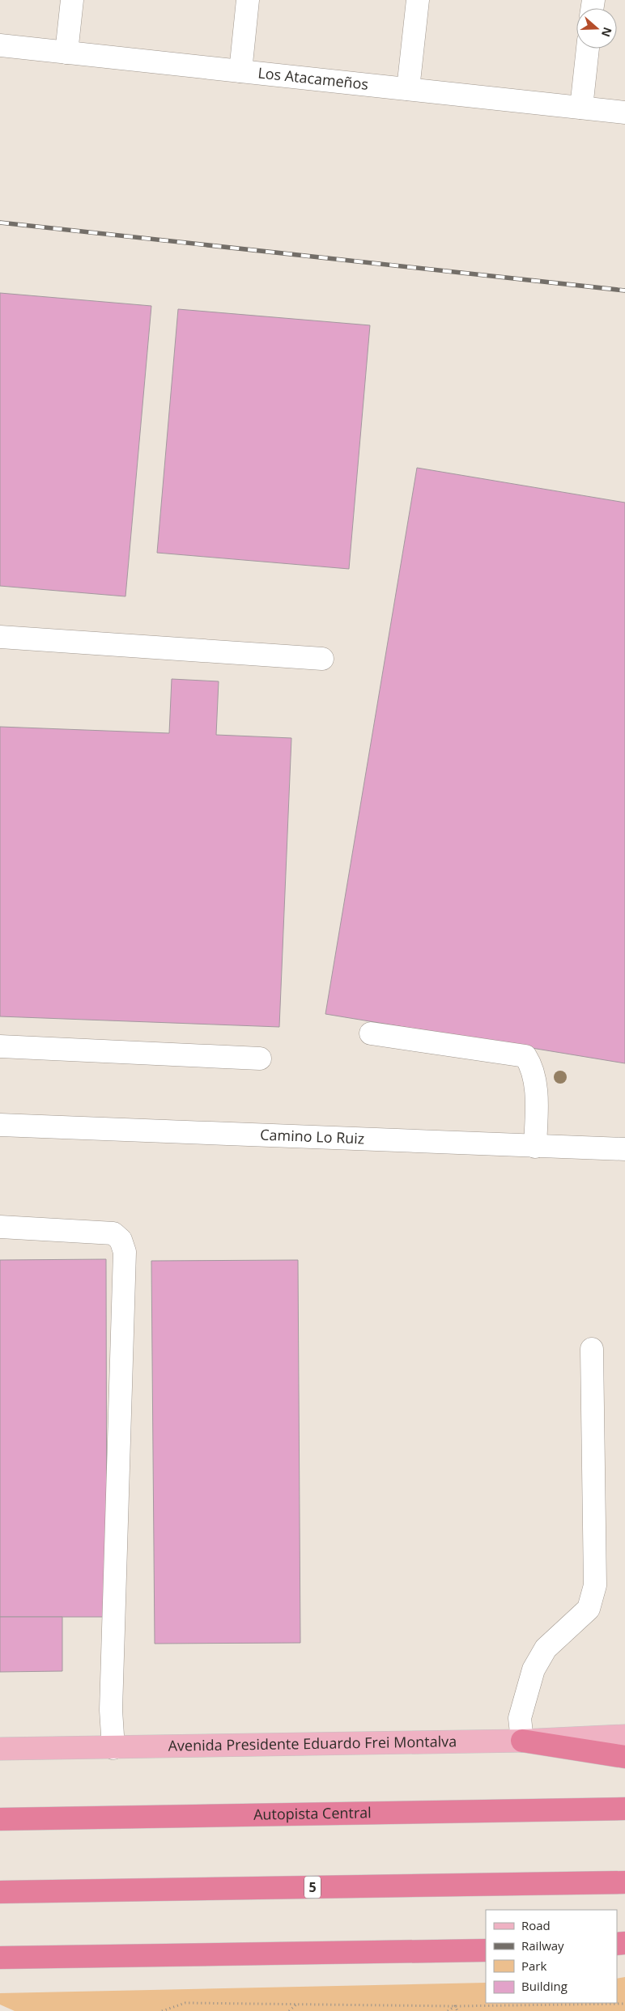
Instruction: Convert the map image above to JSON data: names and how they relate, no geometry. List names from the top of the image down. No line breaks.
{"streets":{"highway":["Autopista Central","5"],"main road":["Avenida Presidente Eduardo Frei Montalva"],"street":["Los Atacameños","Camino Lo Ruiz"]},"legend":["Road","Railway","Park","Building"],"north":"right"}
